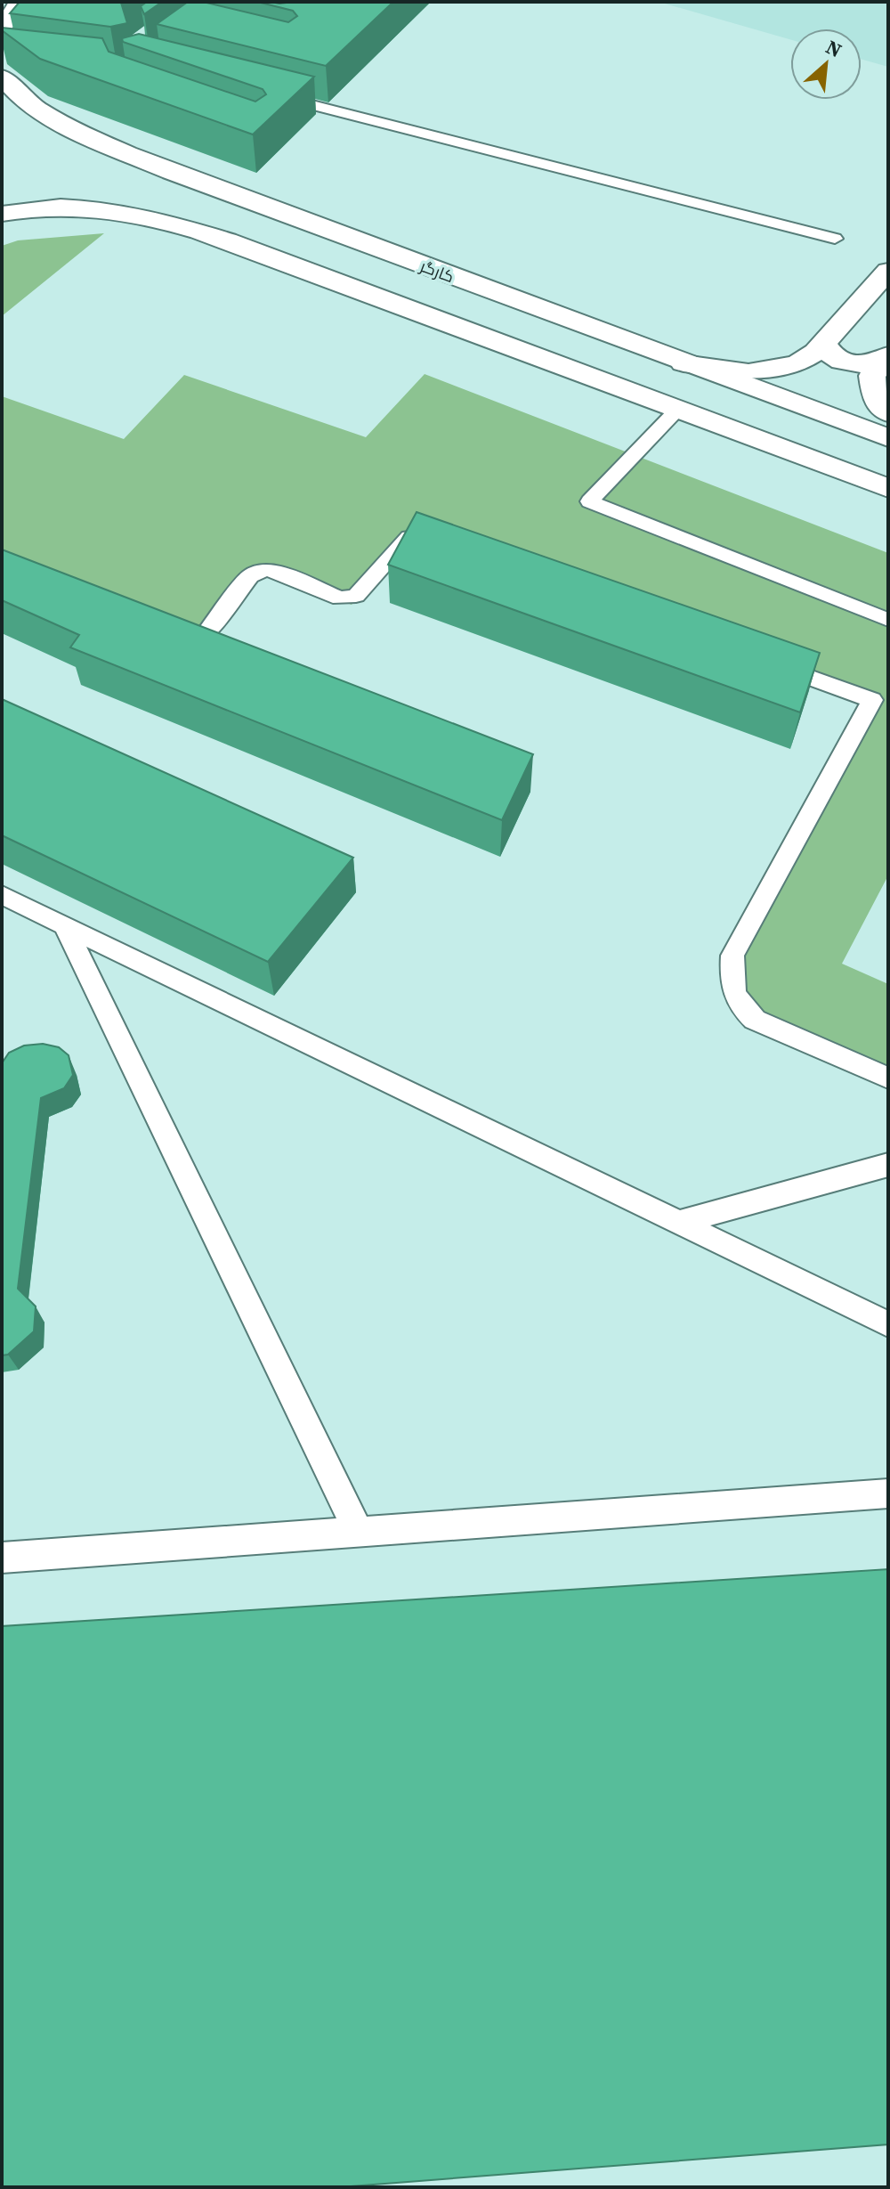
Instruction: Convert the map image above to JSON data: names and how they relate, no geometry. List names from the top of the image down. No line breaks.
{"streets":{"main road":["کارگر"]},"north":"top right"}
